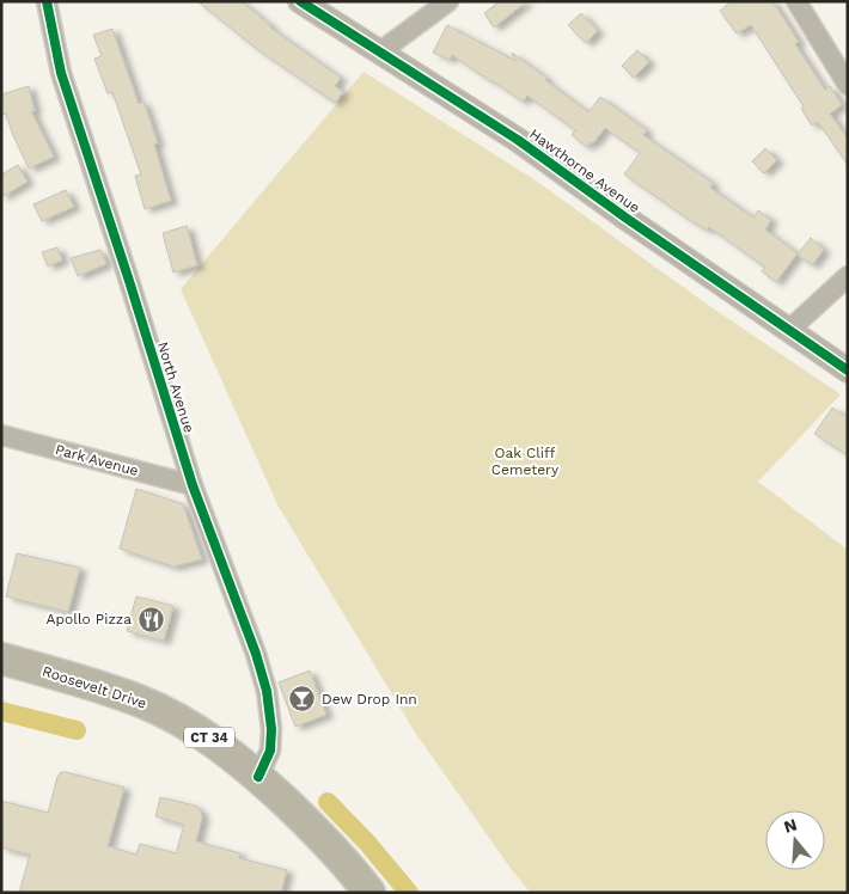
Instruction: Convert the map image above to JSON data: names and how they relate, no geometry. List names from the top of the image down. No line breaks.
{"streets":{"main road":["Roosevelt Drive","CT 34"],"street":["Hawthorne Avenue","North Avenue","Park Avenue"]},"crossings":[["North Avenue","Park Avenue"],["North Avenue","Roosevelt Drive"]],"parks":["Oak Cliff Cemetery"],"places":{"restaurant":["Apollo Pizza"],"bar":["Dew Drop Inn"]},"north":"top"}
